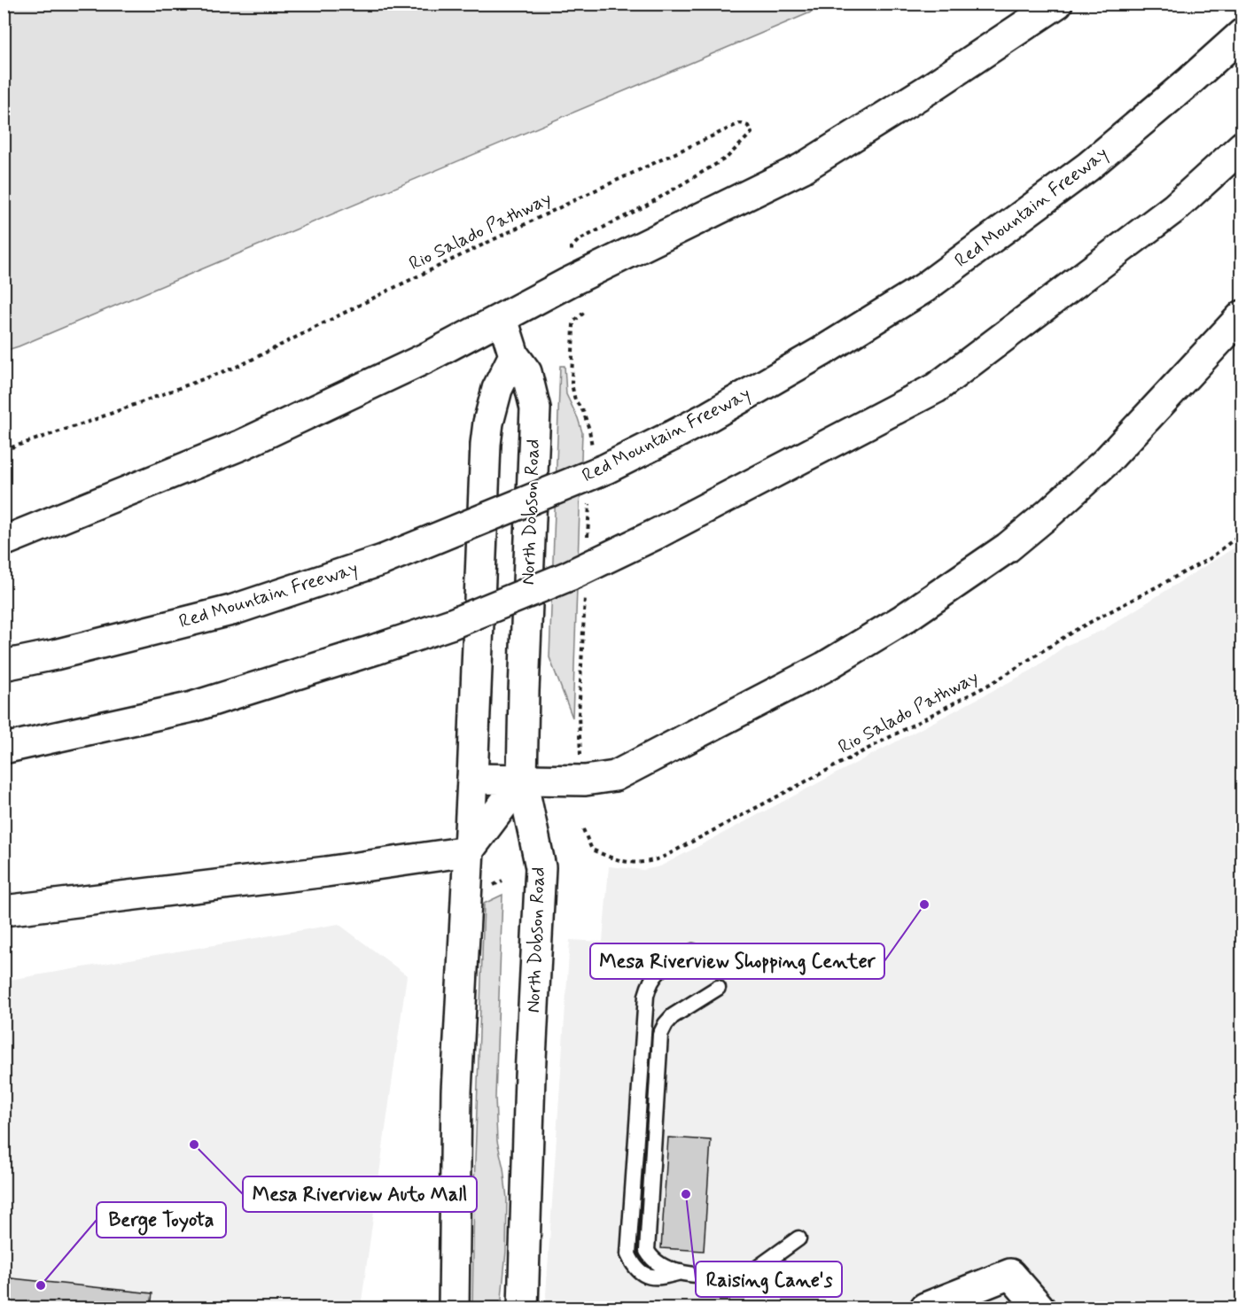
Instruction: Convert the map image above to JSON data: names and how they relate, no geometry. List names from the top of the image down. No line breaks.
{"streets":{"main road":["Red Mountain Freeway","North Dobson Road"],"path":["Rio Salado Pathway"]},"places":["Mesa Riverview Shopping Center","Mesa Riverview Auto Mall","Raising Cane's","Berge Toyota"]}
